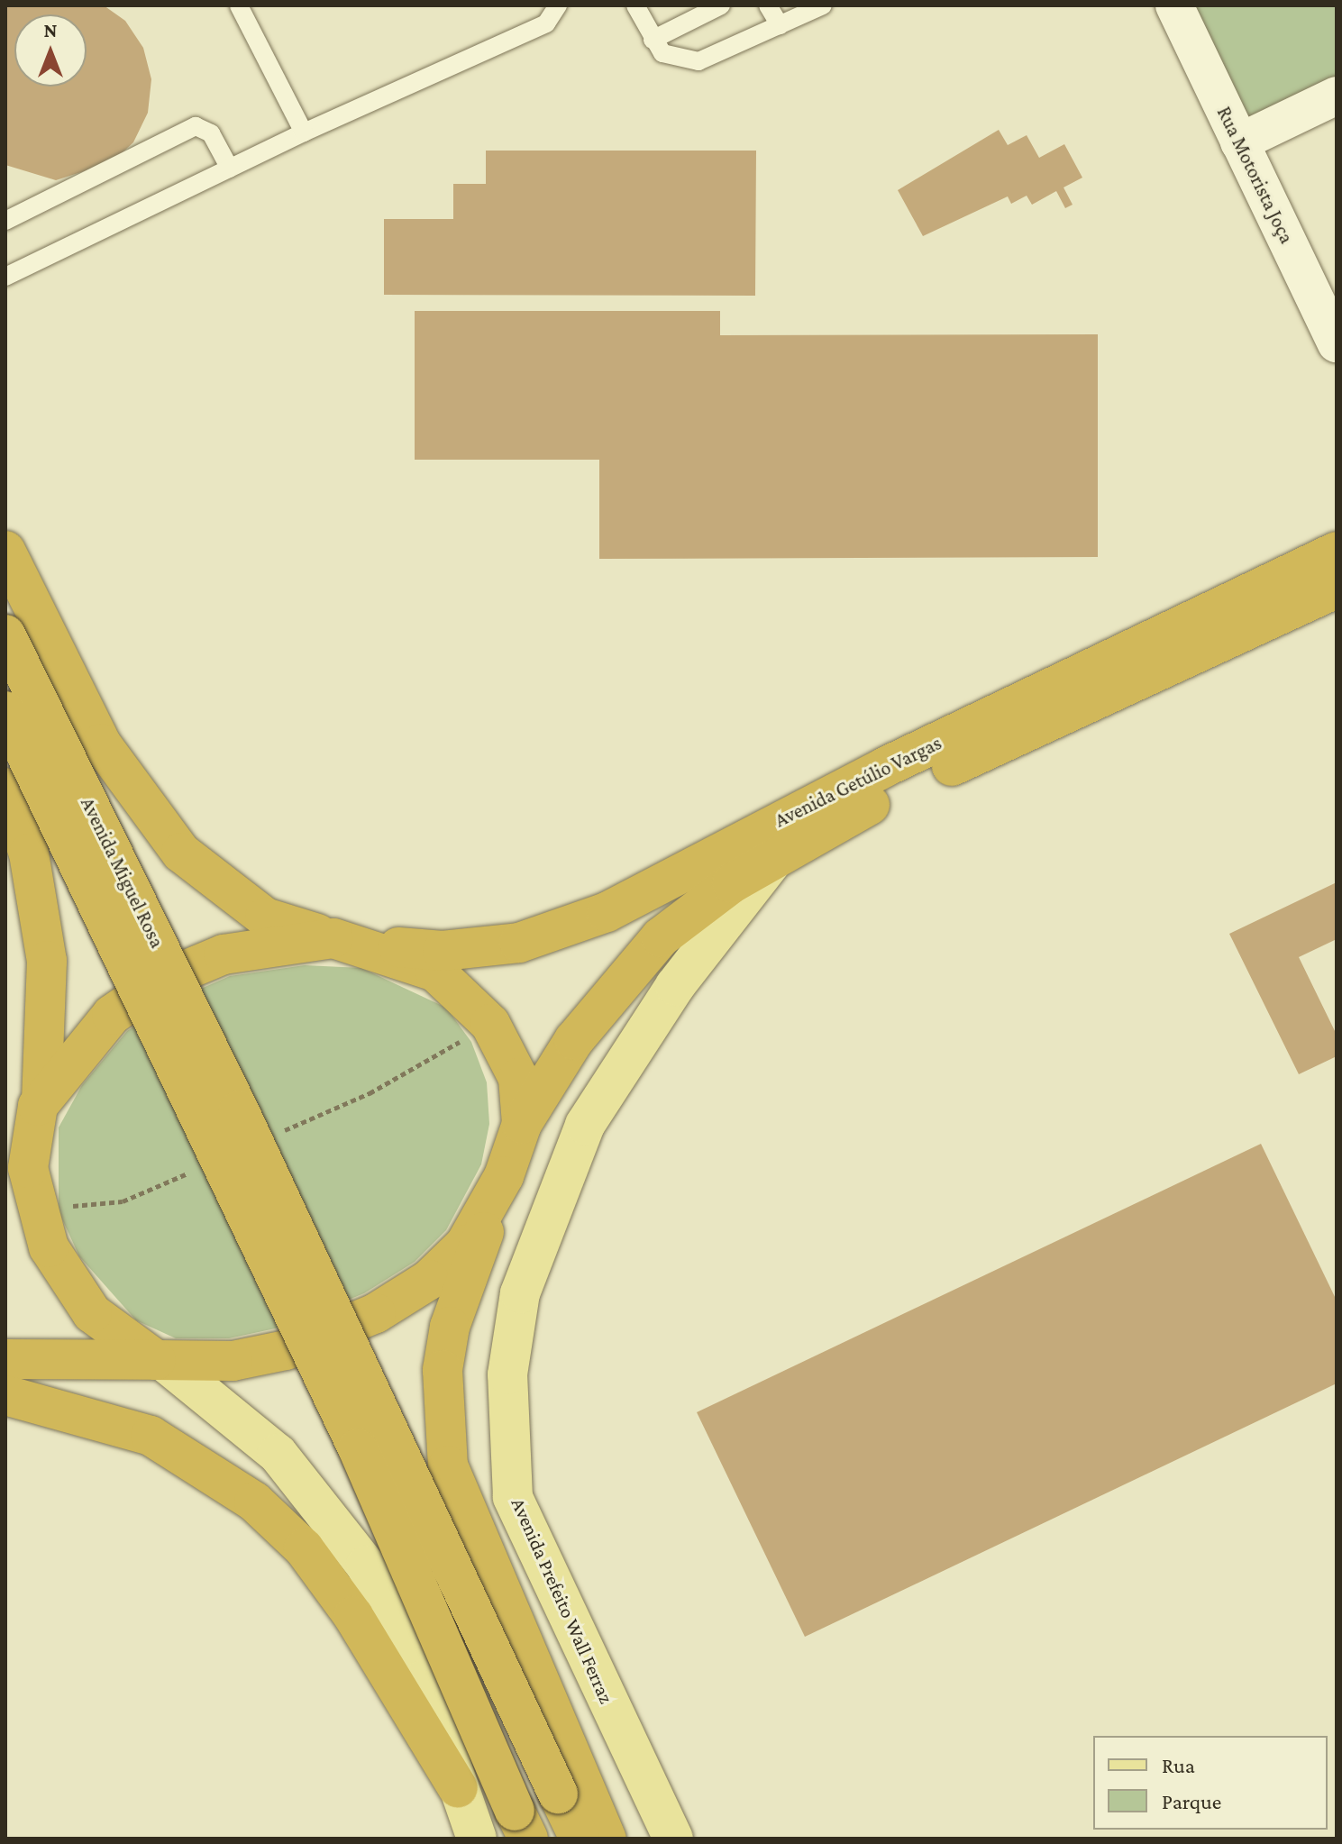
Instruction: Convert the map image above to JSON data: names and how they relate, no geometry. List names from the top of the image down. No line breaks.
{"streets":{"highway":["Avenida Getúlio Vargas","Avenida Miguel Rosa"],"main road":["Avenida Prefeito Wall Ferraz"],"street":["Rua Motorista Joça"]},"crossings":[["Avenida Getúlio Vargas","Avenida Prefeito Wall Ferraz"]],"legend":["Rua","Parque"],"north":"top"}
